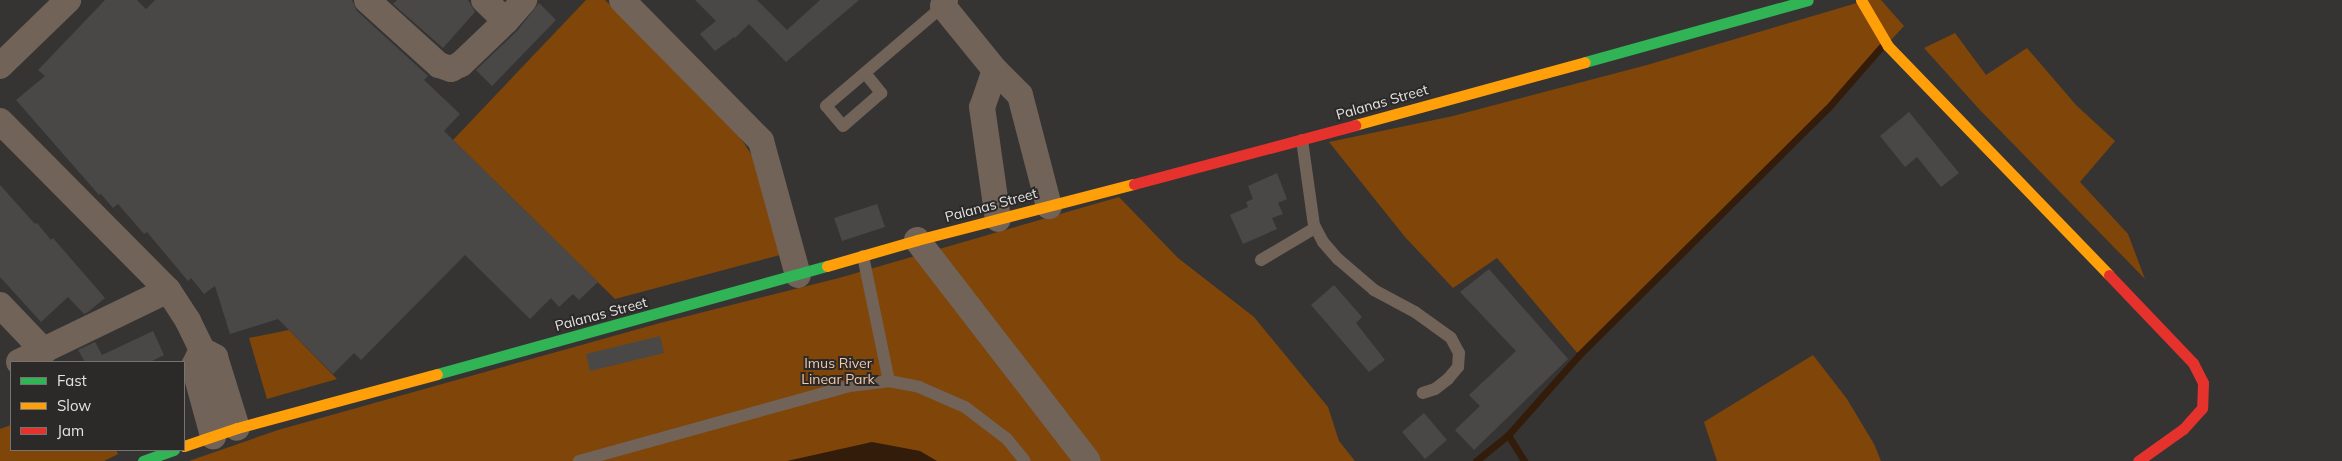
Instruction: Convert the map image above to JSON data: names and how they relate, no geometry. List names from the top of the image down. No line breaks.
{"streets":{"main road":["Palanas Street"]},"parks":["Imus River Linear Park"],"legend":["Fast","Slow","Jam"]}
